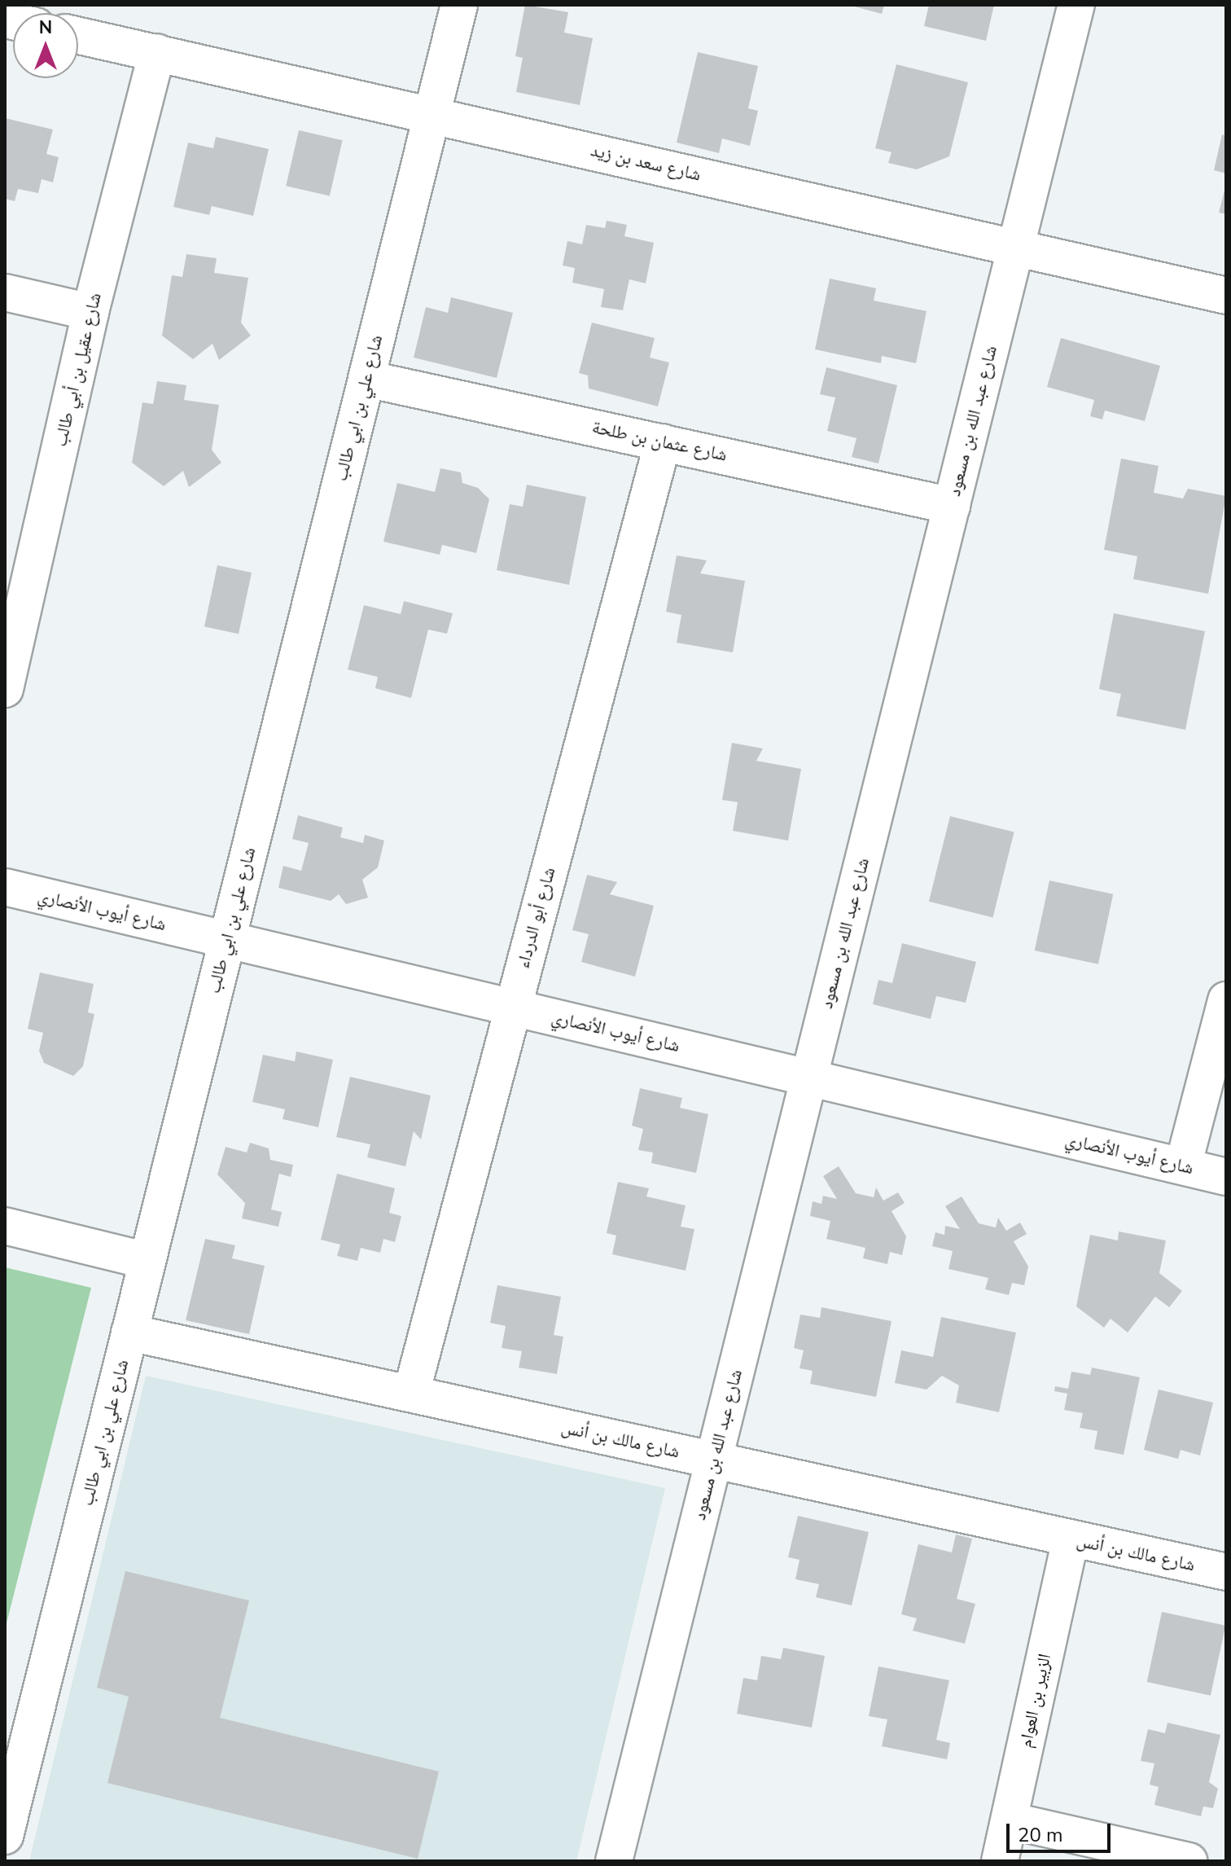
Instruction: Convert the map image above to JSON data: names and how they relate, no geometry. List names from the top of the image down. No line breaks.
{"streets":{"street":["شارع سعد بن زيد","شارع عقيل بن أبي طالب","شارع علي بن ابي طالب","شارع عبد الله بن مسعود","شارع عثمان بن طلحة","شارع أيوب الأنصاري","شارع أبو الدرداء","شارع مالك بن أنس","الزبير بن العوام"]},"crossings":[["شارع سعد بن زيد","شارع عقيل بن أبي طالب"],["شارع سعد بن زيد","شارع علي بن ابي طالب"],["شارع سعد بن زيد","شارع عبد الله بن مسعود"],["شارع علي بن ابي طالب","شارع عثمان بن طلحة"],["شارع علي بن ابي طالب","شارع أيوب الأنصاري"],["شارع علي بن ابي طالب","شارع مالك بن أنس"],["شارع عبد الله بن مسعود","شارع عثمان بن طلحة"],["شارع عبد الله بن مسعود","شارع أيوب الأنصاري"],["شارع عبد الله بن مسعود","شارع مالك بن أنس"],["شارع عثمان بن طلحة","شارع أبو الدرداء"],["شارع أيوب الأنصاري","شارع أبو الدرداء"],["شارع أبو الدرداء","شارع مالك بن أنس"],["شارع مالك بن أنس","الزبير بن العوام"]],"scale_bar":"20 m","north":"top"}
